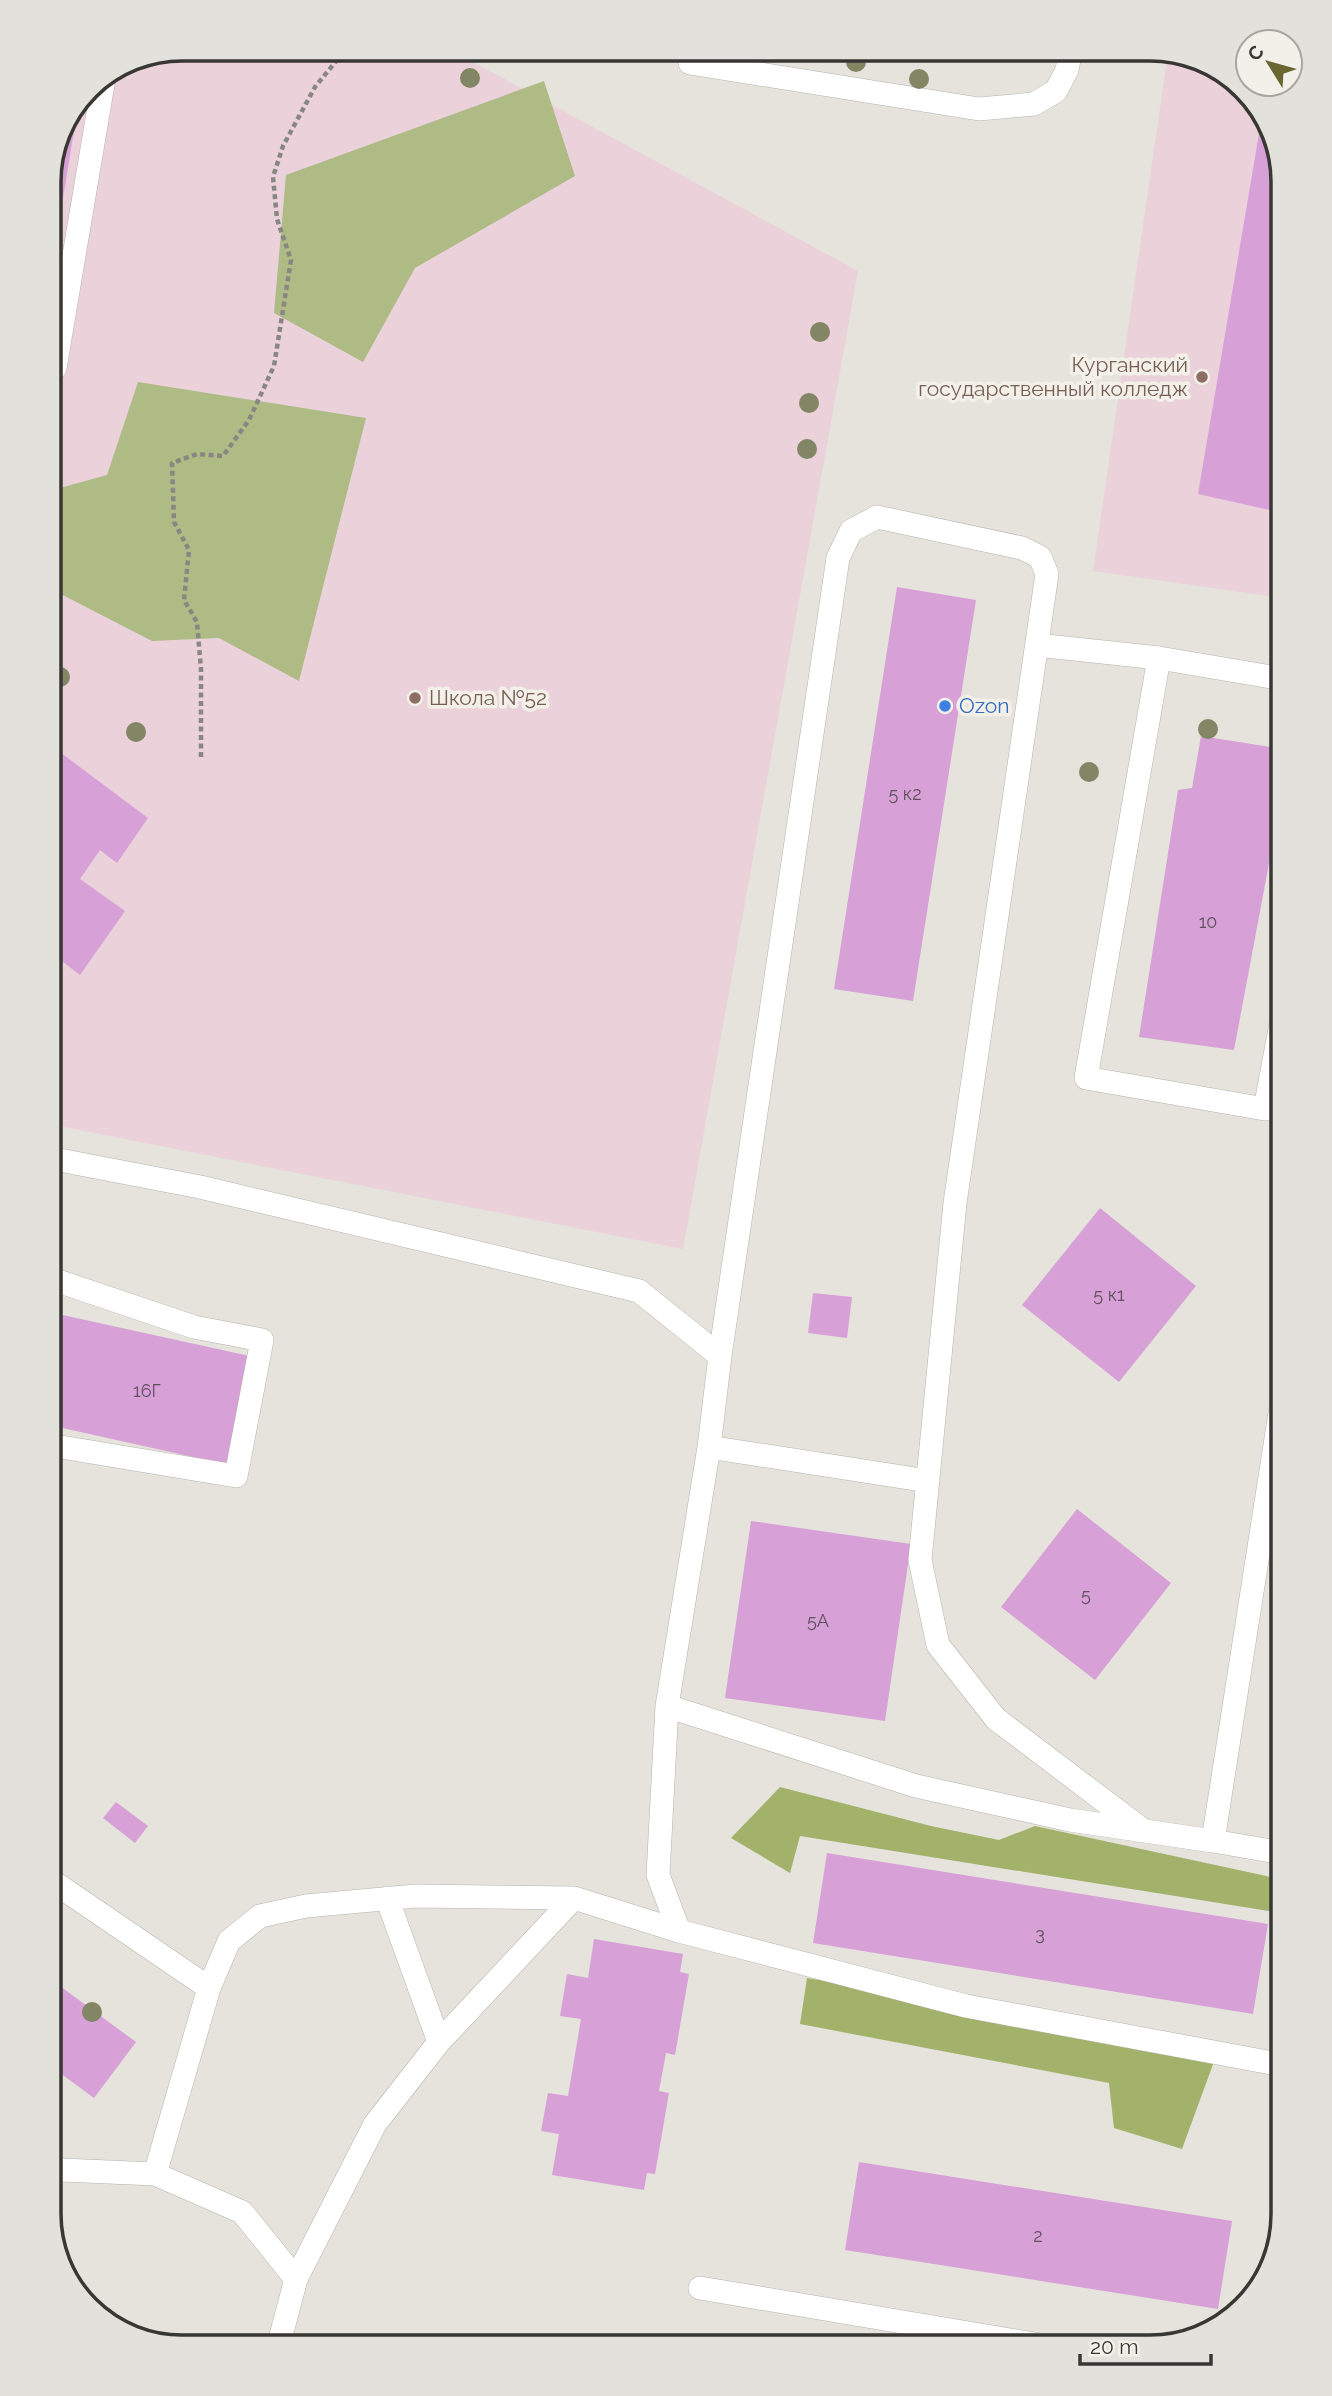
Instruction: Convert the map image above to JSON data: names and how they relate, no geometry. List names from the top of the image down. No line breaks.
{"places":["Курганский государственный колледж","Школа №52","Ozon"],"house_numbers":["5 к2","10","5 к1","16Г","5","5А","3","2"],"scale_bar":"20 m","north":"top left"}
